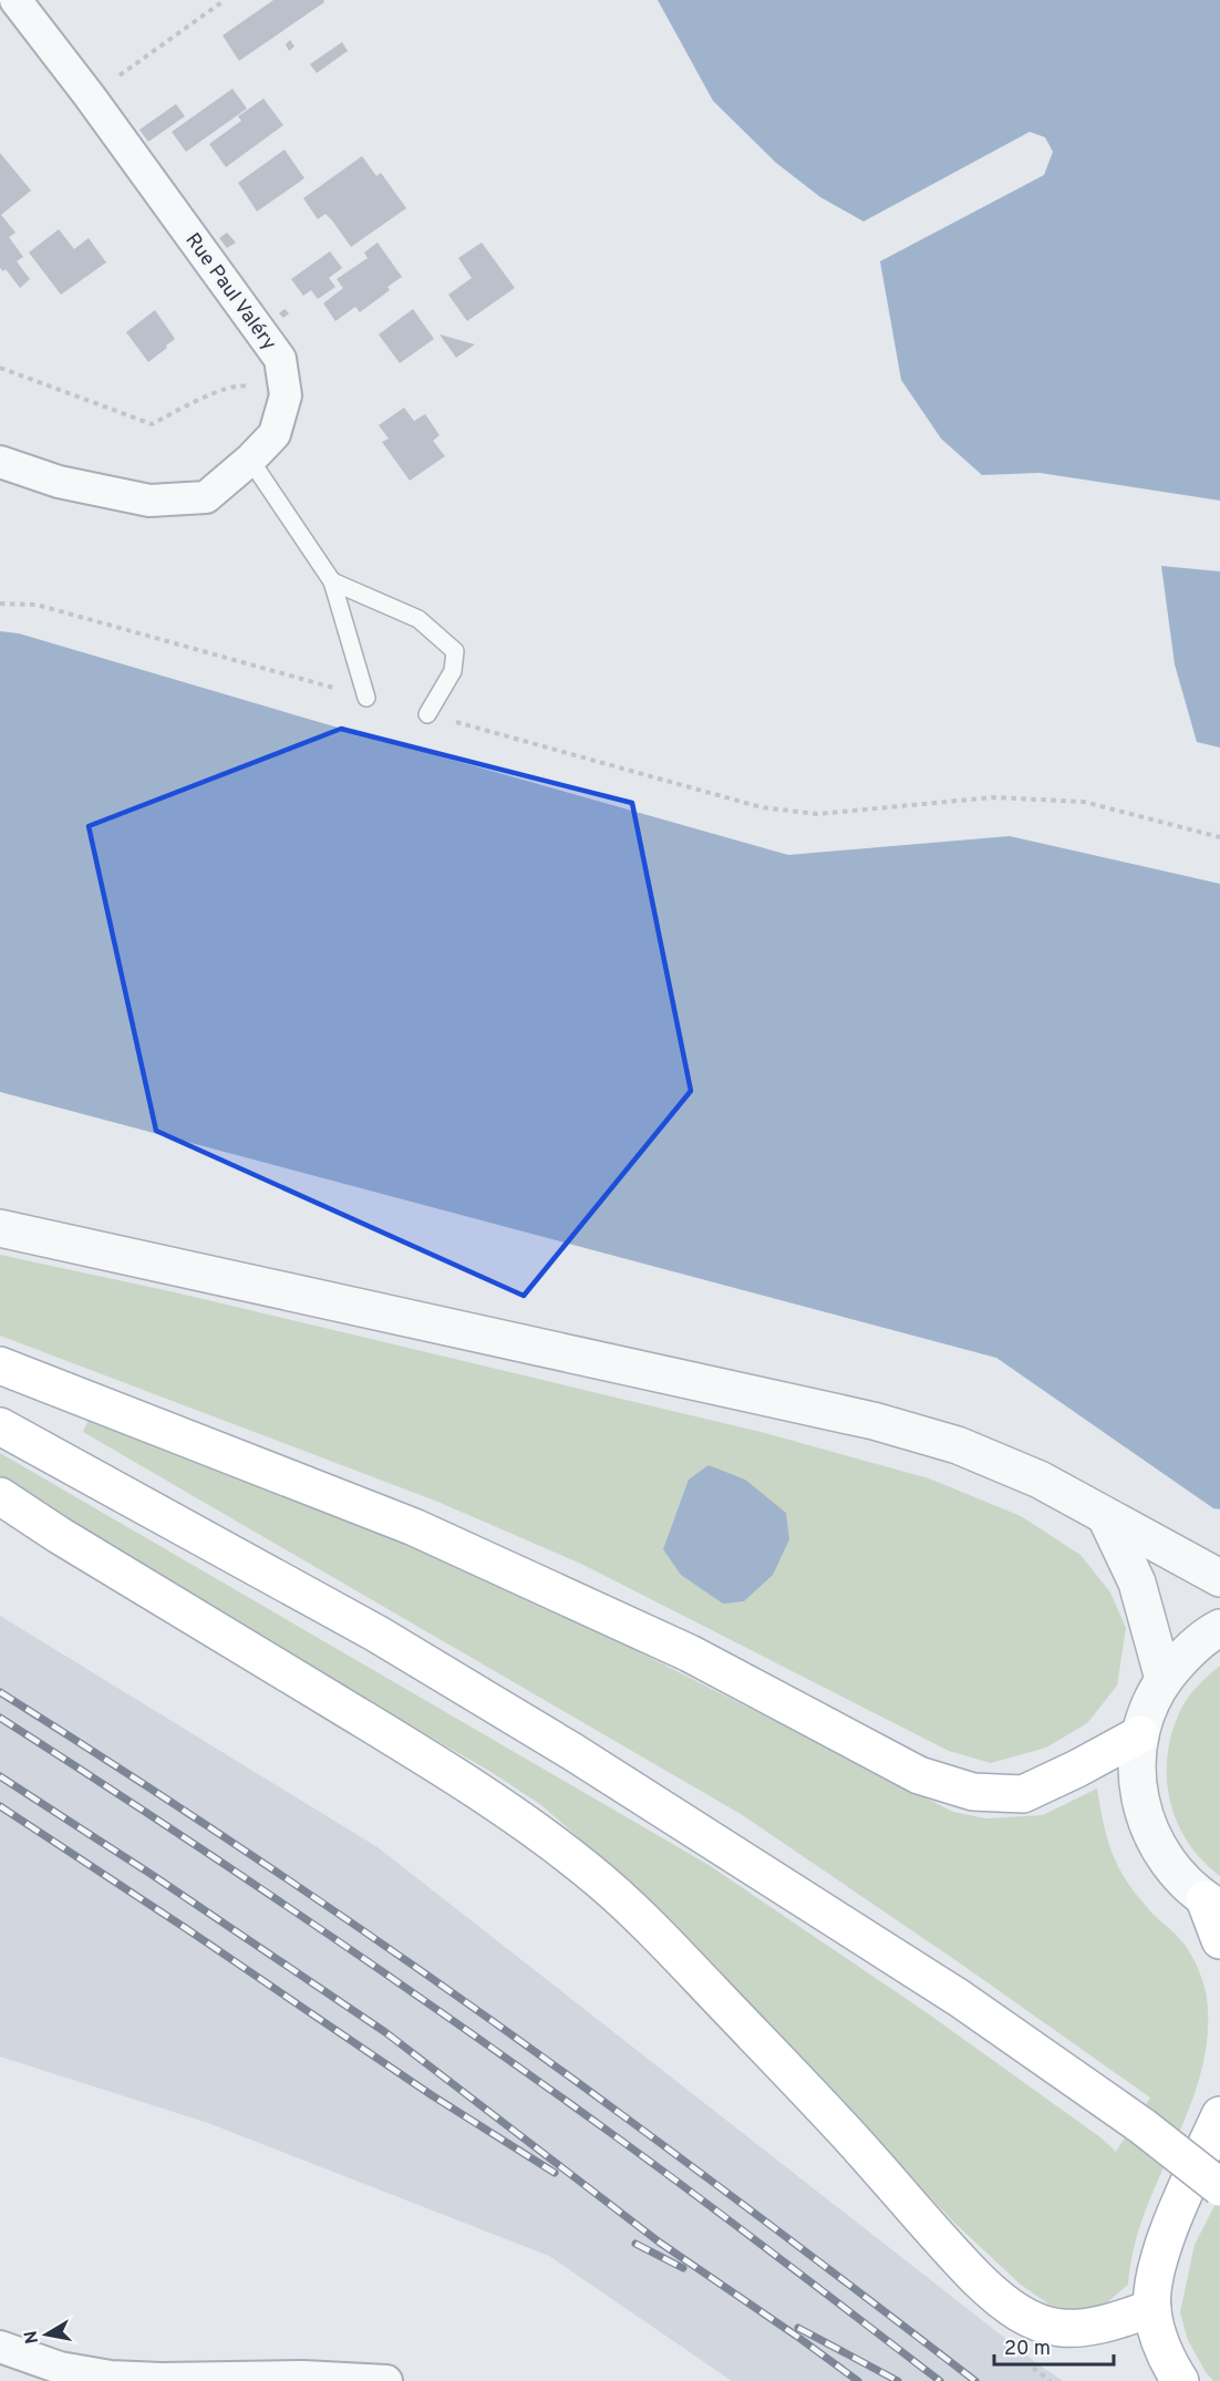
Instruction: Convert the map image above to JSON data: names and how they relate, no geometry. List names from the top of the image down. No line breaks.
{"streets":{"street":["Rue Paul Valéry"]},"scale_bar":"20 m","north":"left"}
